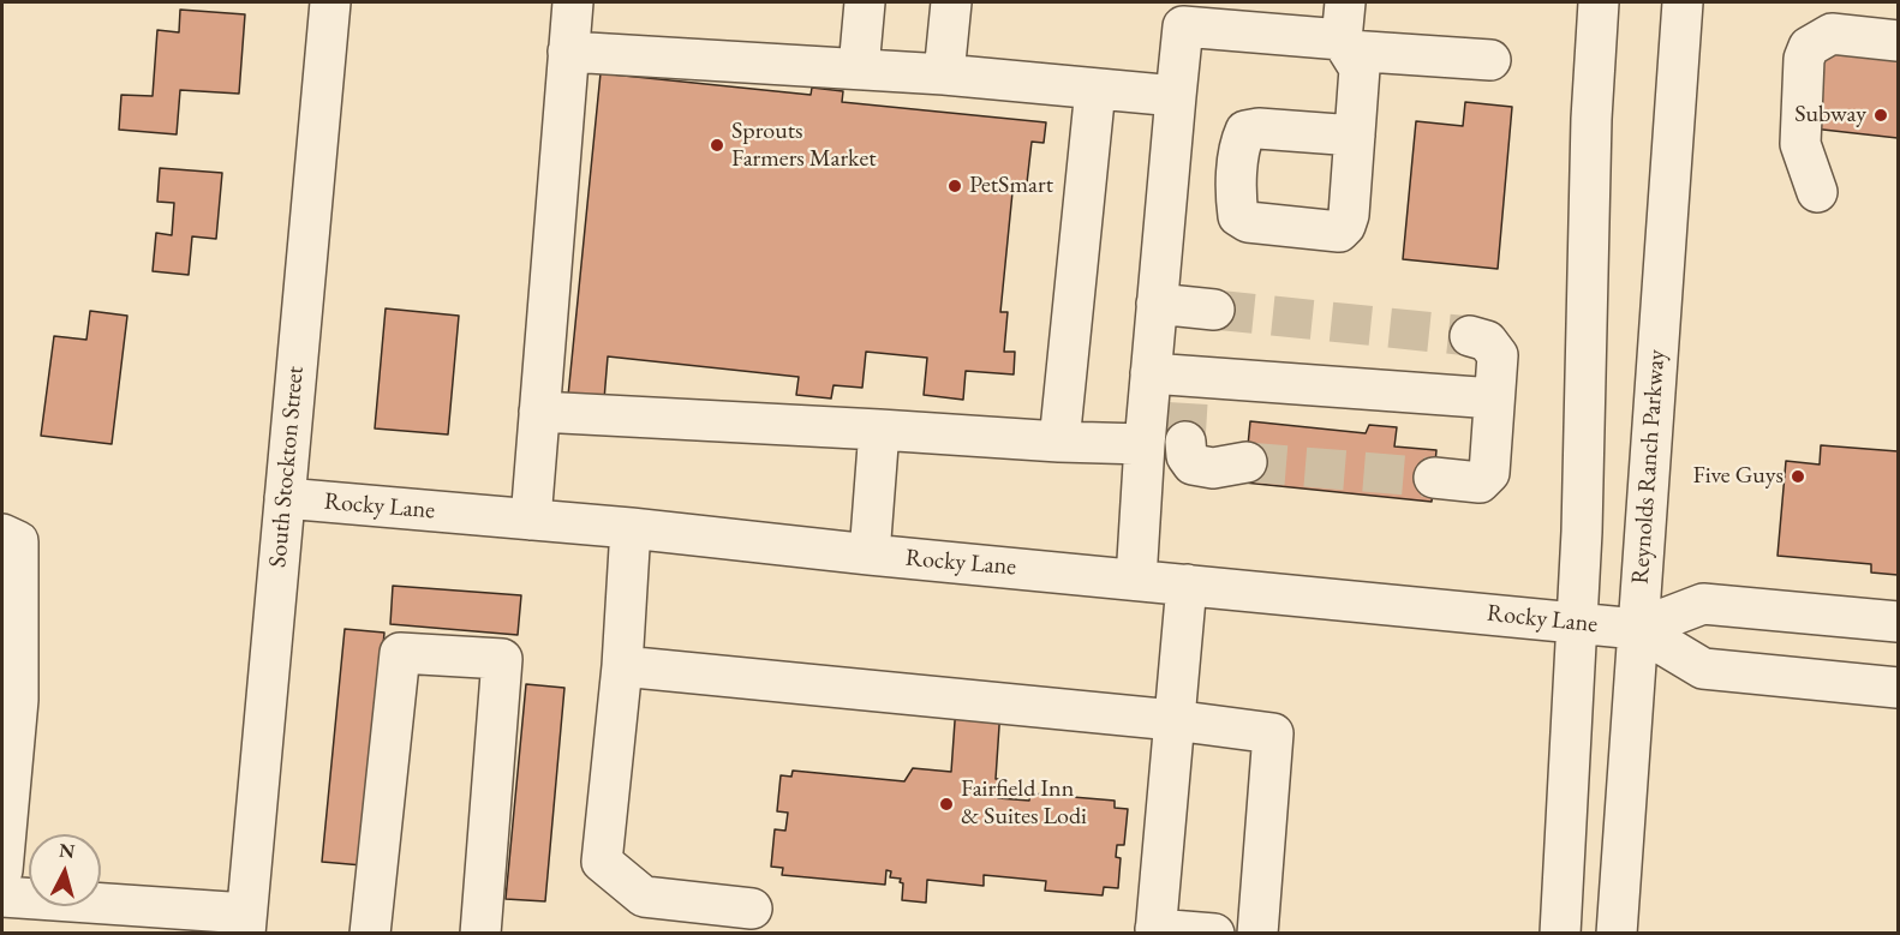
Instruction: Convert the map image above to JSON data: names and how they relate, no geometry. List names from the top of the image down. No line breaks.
{"streets":{"street":["South Stockton Street","Reynolds Ranch Parkway","Rocky Lane"]},"crossings":[["South Stockton Street","Rocky Lane"],["Reynolds Ranch Parkway","Rocky Lane"]],"places":["Subway","Sprouts Farmers Market","PetSmart","Five Guys","Fairfield Inn & Suites Lodi"],"north":"top"}
